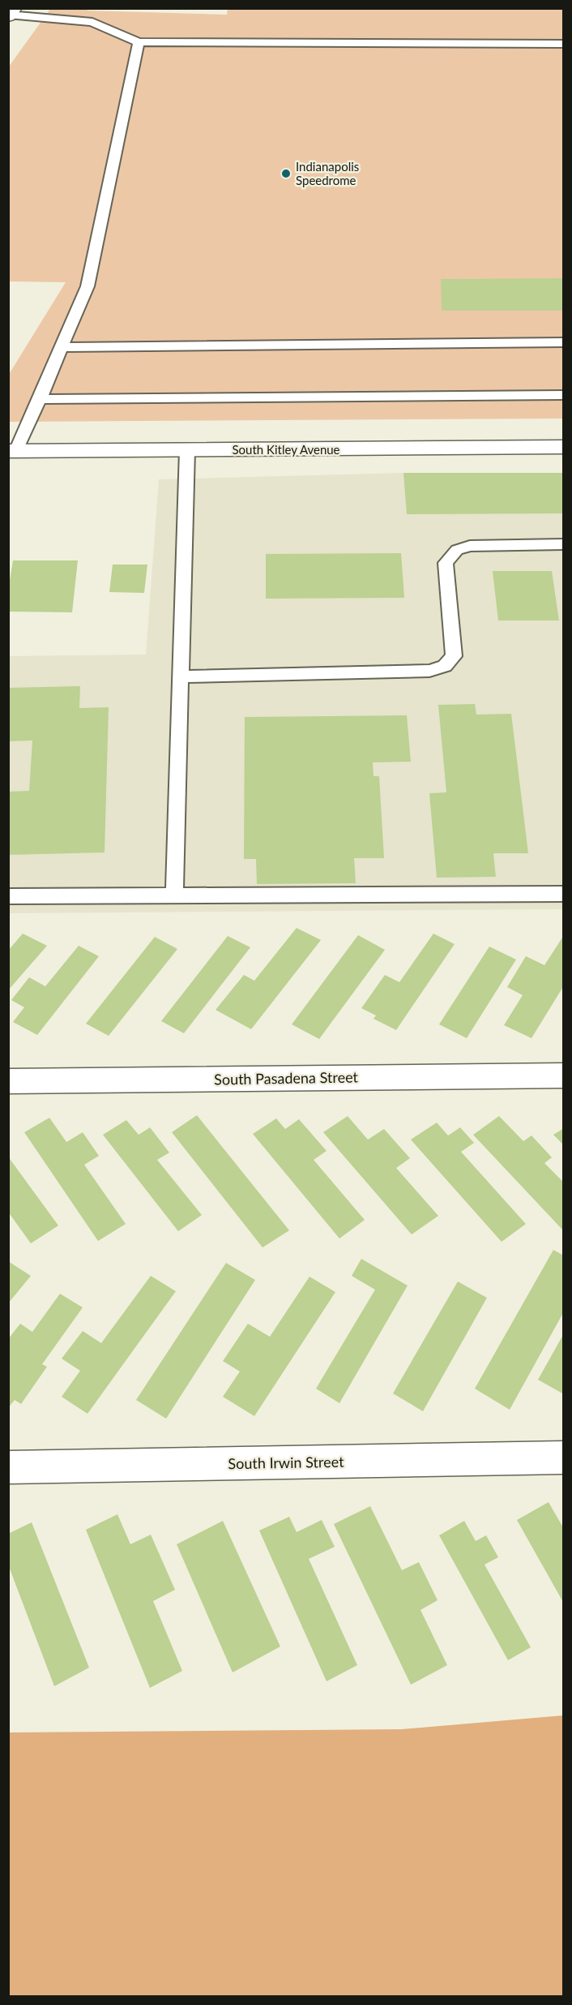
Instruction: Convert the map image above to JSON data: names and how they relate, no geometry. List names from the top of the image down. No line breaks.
{"streets":{"street":["South Kitley Avenue","South Pasadena Street","South Irwin Street"]},"places":["Indianapolis Speedrome"]}
